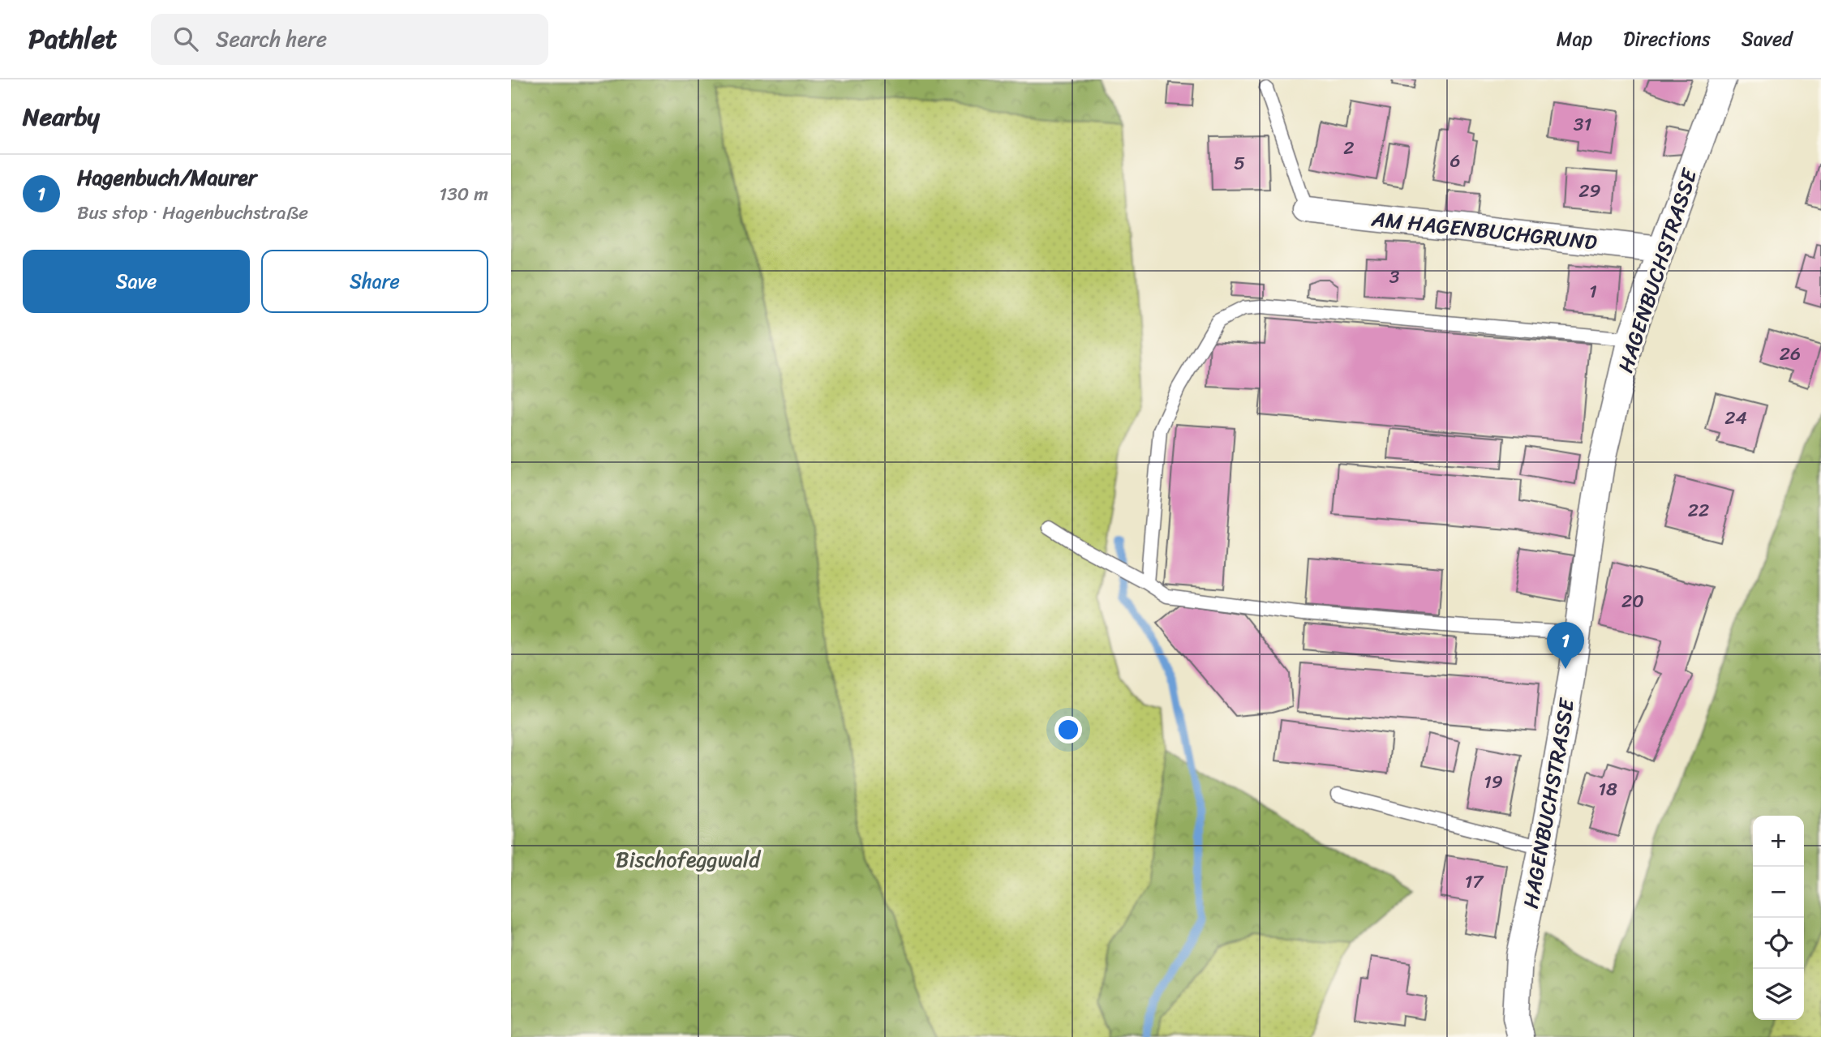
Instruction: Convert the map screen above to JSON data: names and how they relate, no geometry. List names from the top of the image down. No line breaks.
{"streets":{"street":["AM HAGENBUCHGRUND","HAGENBUCHSTRASSE"]},"crossings":[["AM HAGENBUCHGRUND","HAGENBUCHSTRASSE"]],"parks":["Bischofeggwald"],"house_numbers":["31","2","6","5","29","3","1","26","24","22","20","19","18","17"],"page":{"header":"Pathlet","search":"Search here","nav":["Map","Directions","Saved"],"heading":"Nearby","list":[{"mark":"1","name":"Hagenbuch/Maurer","note":"Bus stop · Hagenbuchstraße","value":"130 m"}],"buttons":["Save","Share"],"pins":"1","map_buttons":["+","−"]}}
